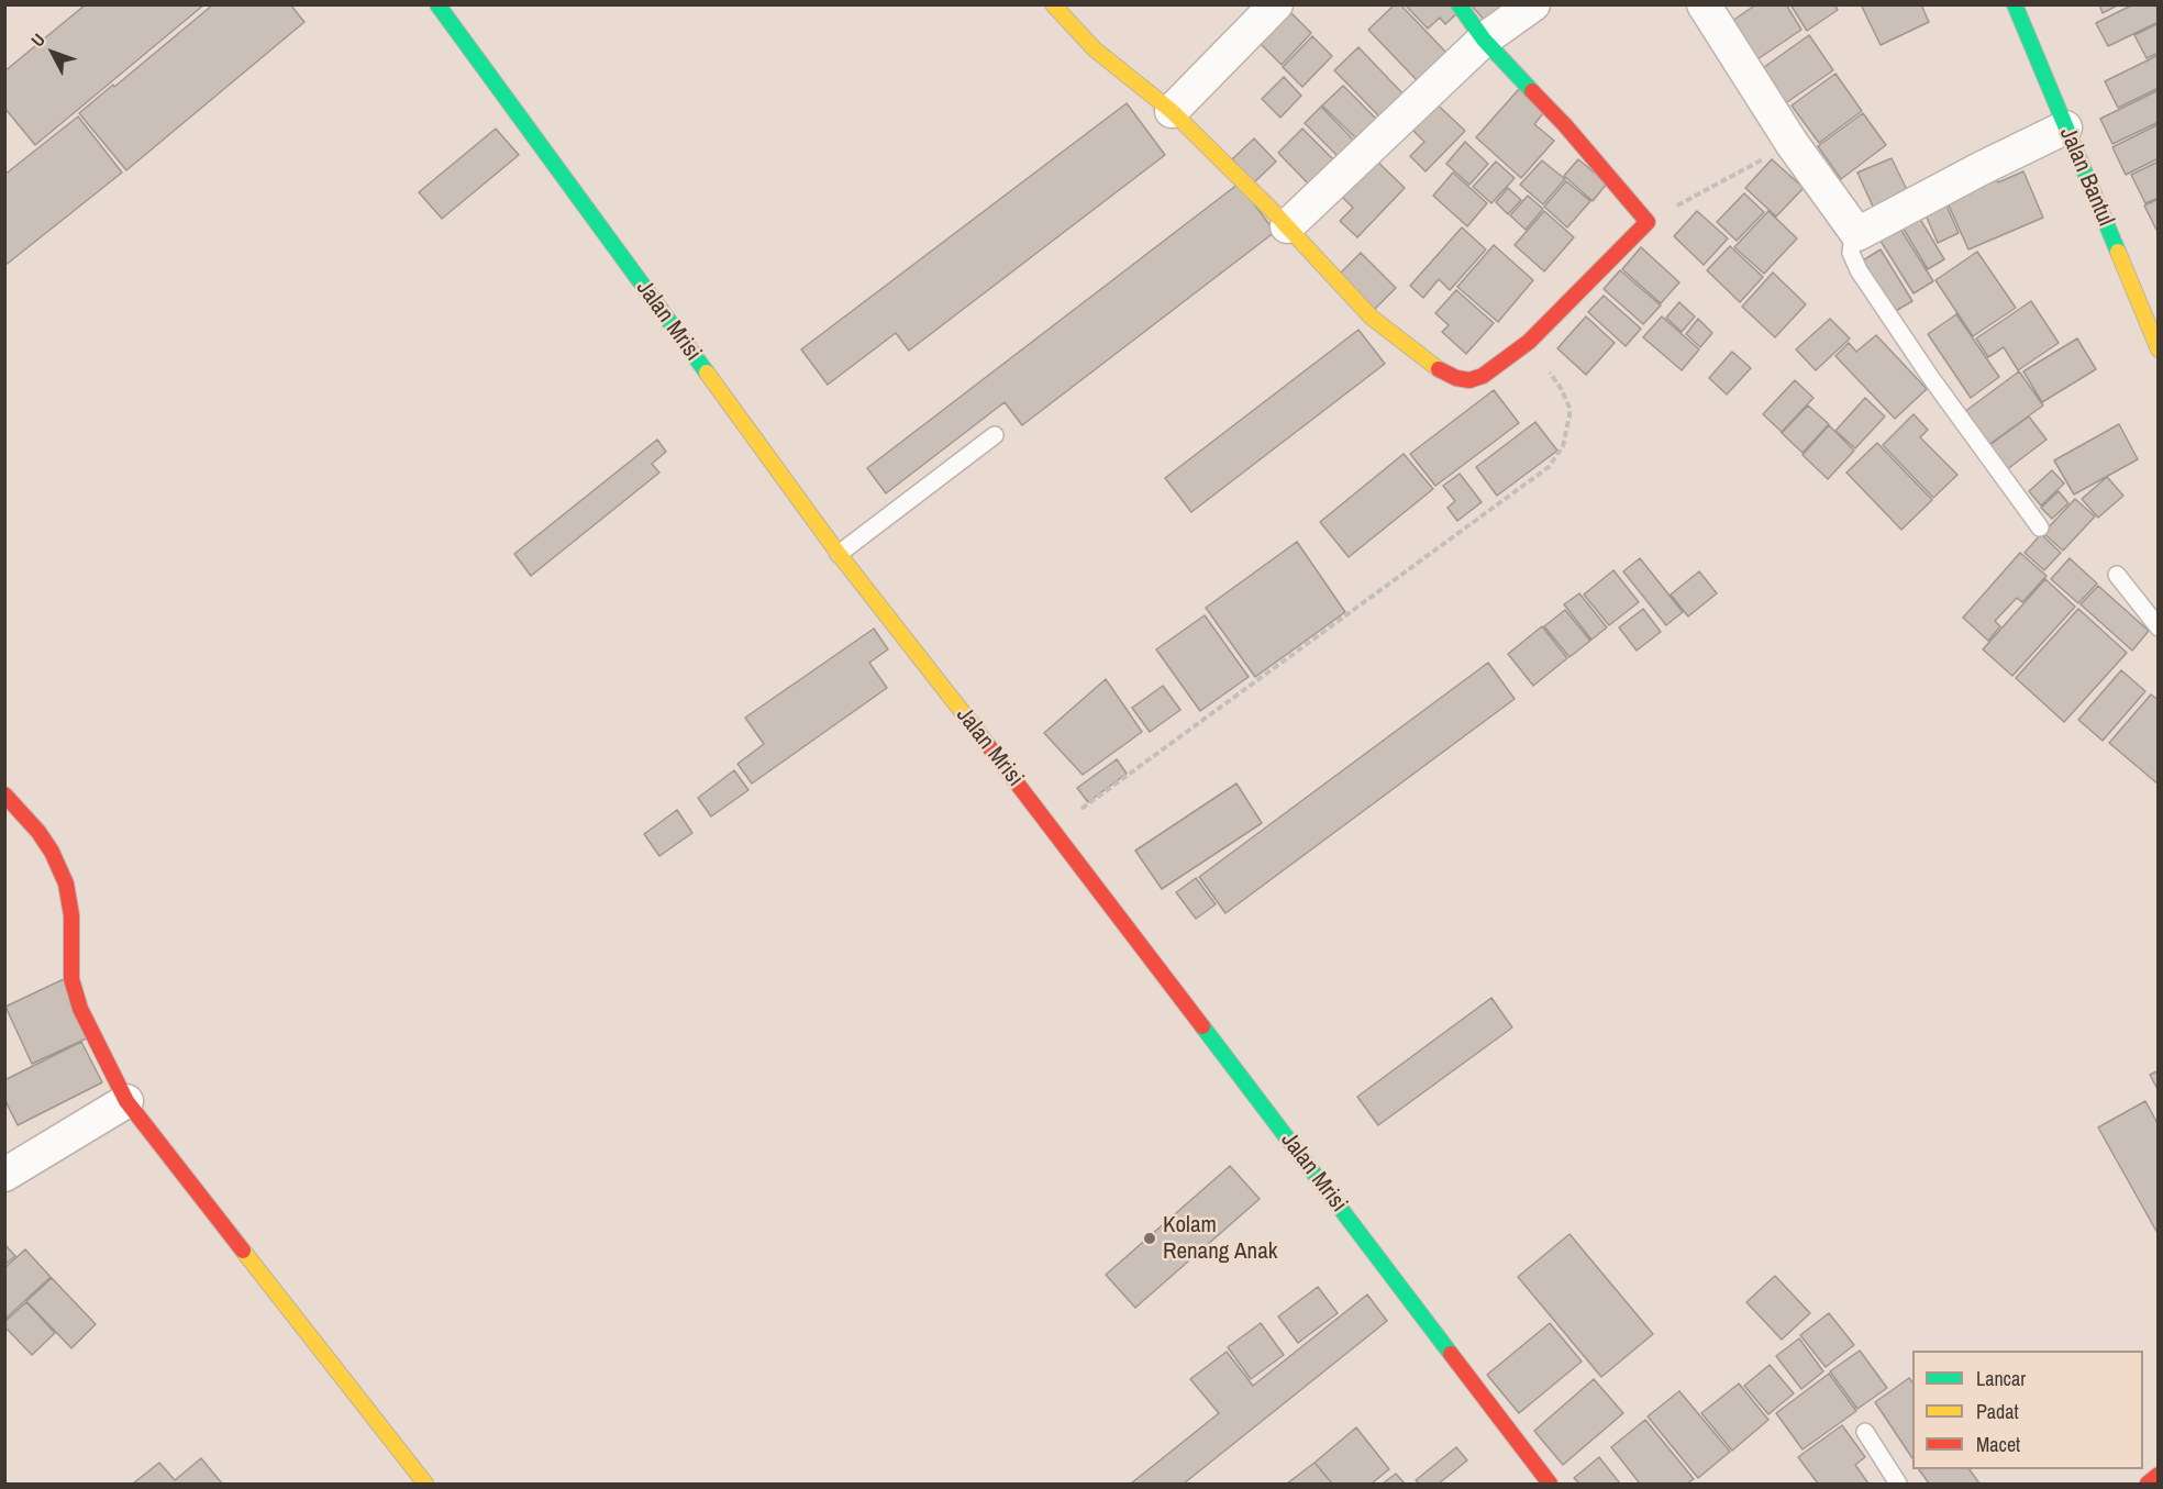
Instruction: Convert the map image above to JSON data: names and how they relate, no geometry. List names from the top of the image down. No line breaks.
{"streets":{"street":["Jalan Bantul","Jalan Mrisi"]},"places":["Kolam Renang Anak"],"legend":["Lancar","Padat","Macet"],"north":"top left"}
